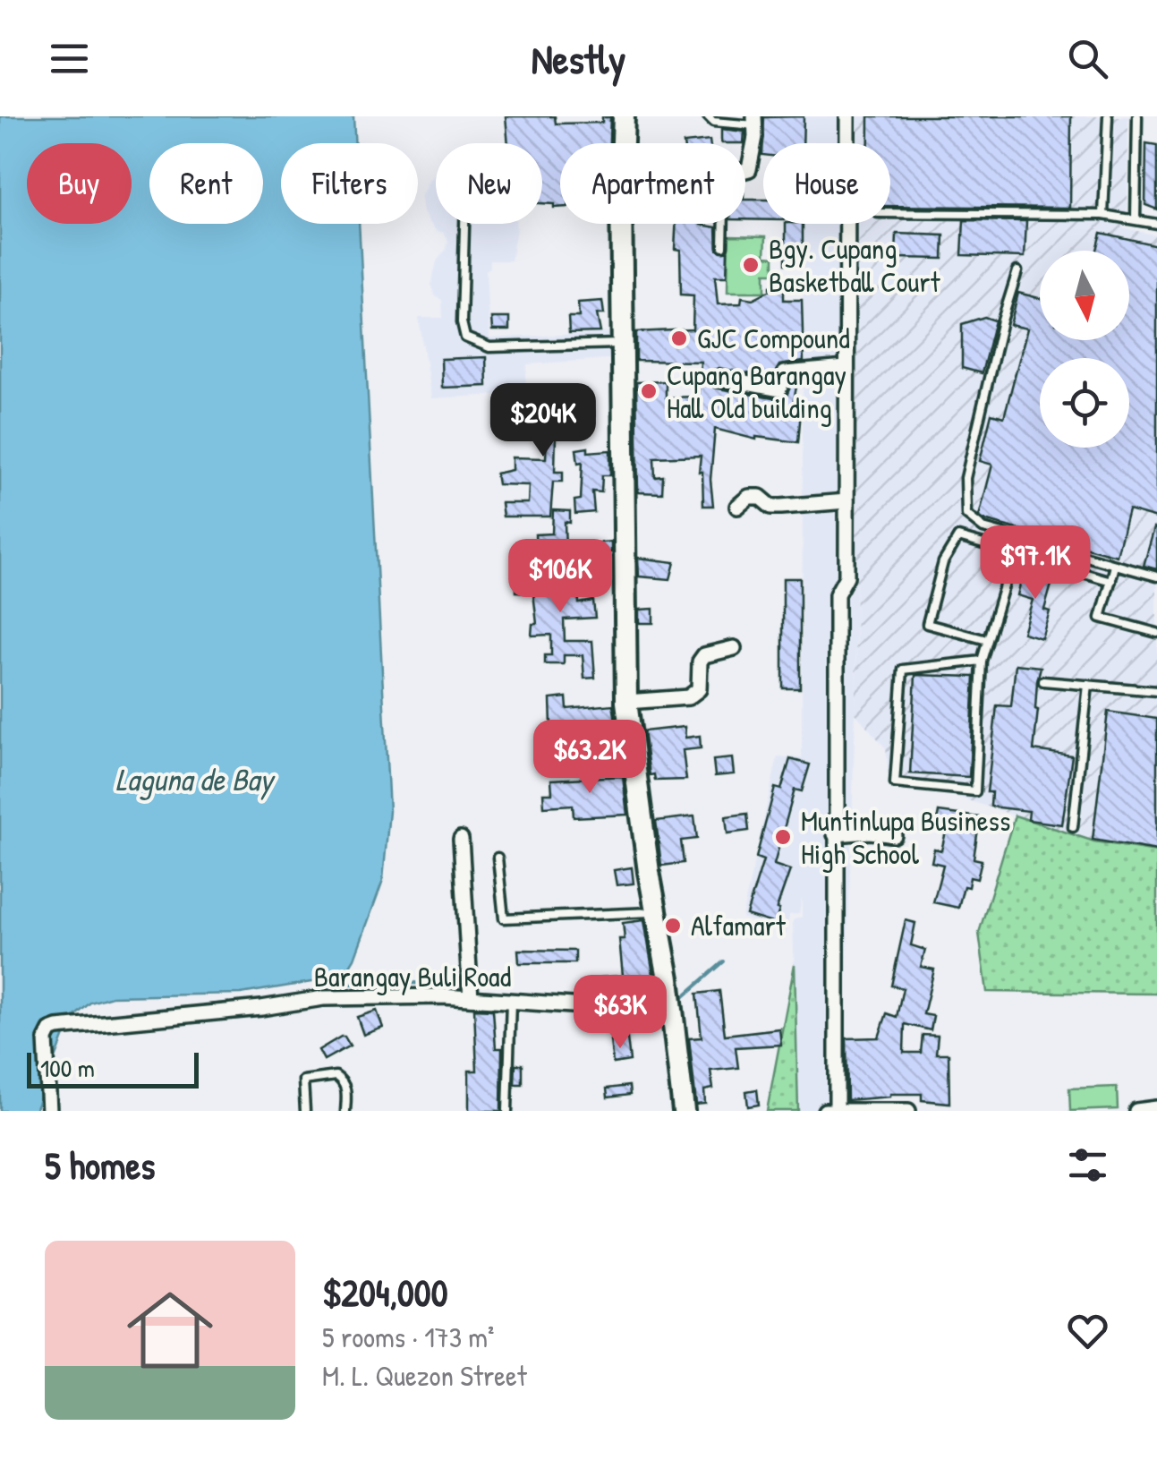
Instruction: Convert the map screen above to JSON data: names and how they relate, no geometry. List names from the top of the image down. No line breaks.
{"streets":{"street":["Barangay Buli Road"]},"water":["Laguna de Bay"],"places":["Bgy. Cupang Basketball Court","GJC Compound","Cupang Barangay Hall Old building","Muntinlupa Business High School","Alfamart"],"scale_bar":"100 m","north":"bottom","page":{"header":"Nestly","chip":["Buy","Rent","Filters","New","Apartment","House"],"price":["$204K","$97.1K","$106K","$63.2K","$63K"],"scale":"100 m","heading":"5 homes","list":[{"name":"$204,000","note":"5 rooms · 173 m² · M. L. Quezon Street"}]}}
